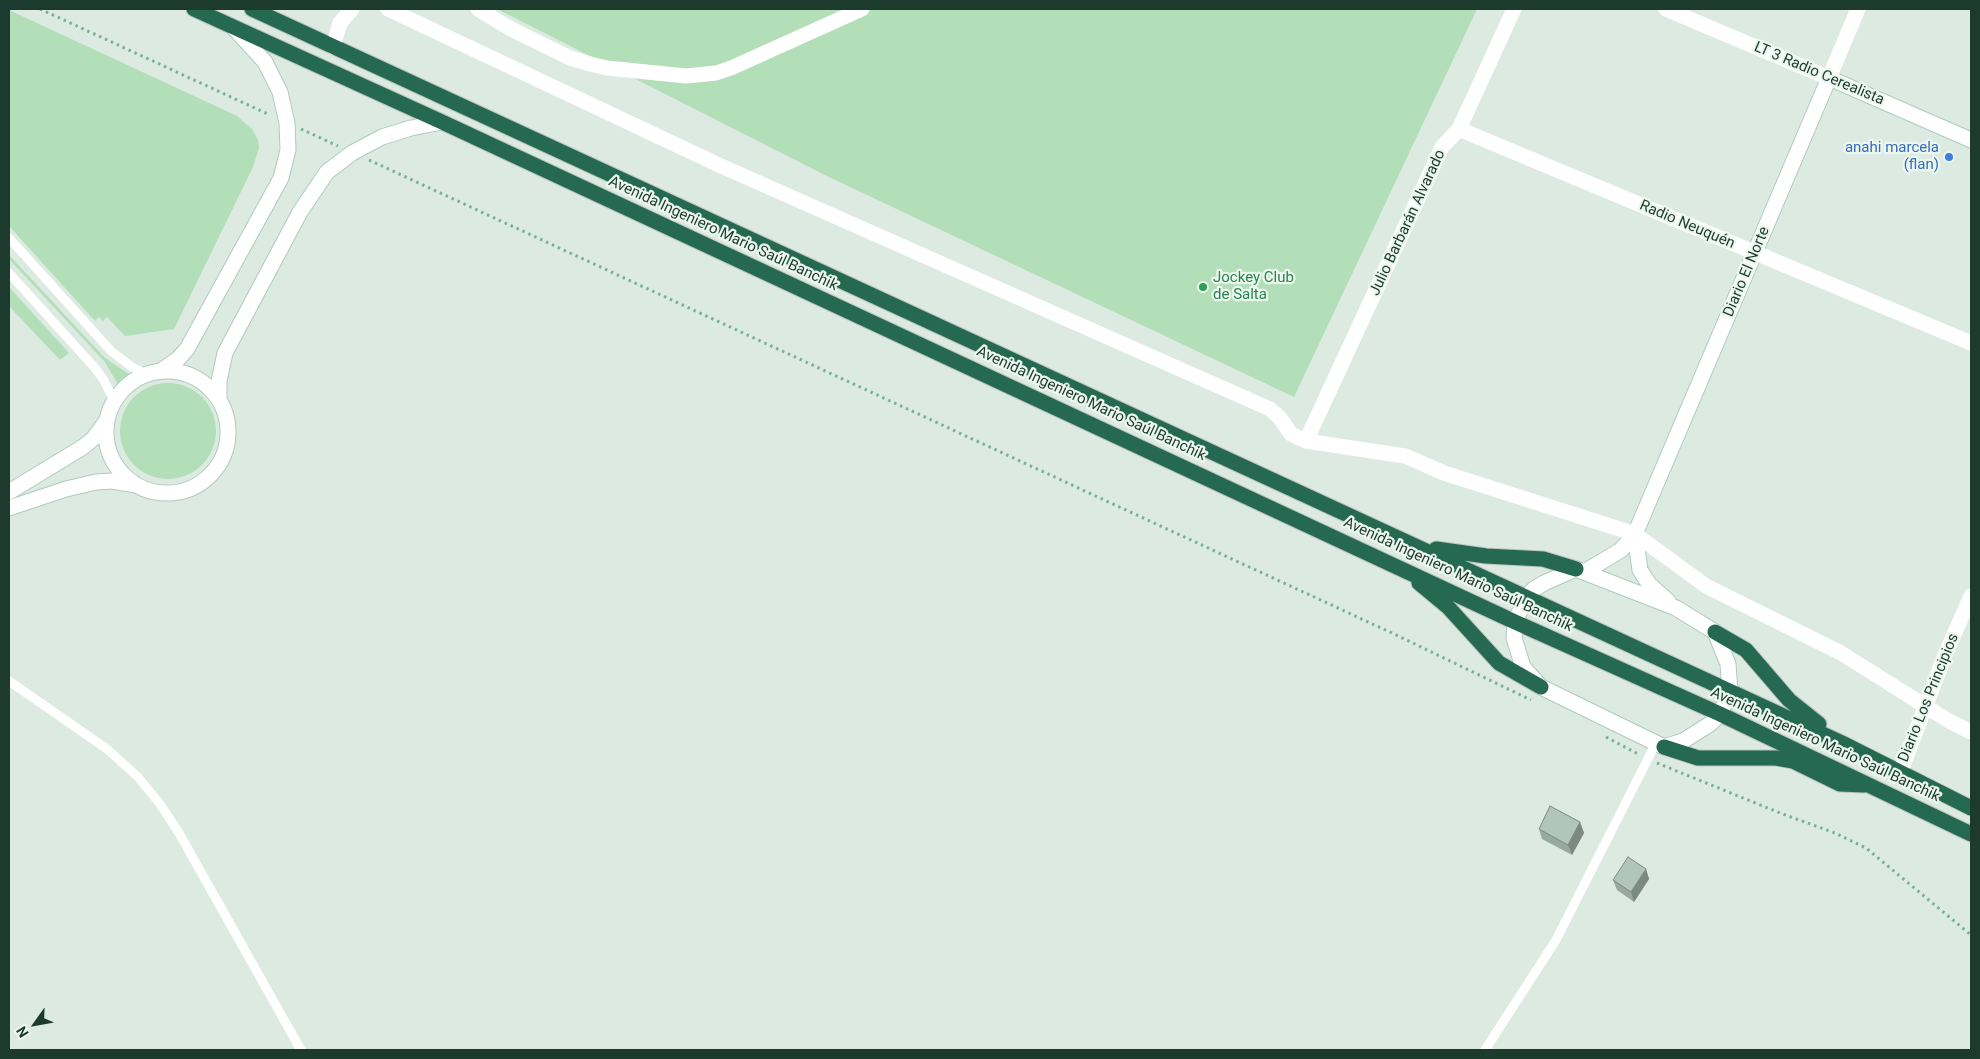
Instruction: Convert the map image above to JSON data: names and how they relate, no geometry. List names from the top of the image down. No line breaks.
{"streets":{"highway":["Avenida Ingeniero Mario Saúl Banchik"],"street":["LT 3 Radio Cerealista","Julio Barbarán Alvarado","Radio Neuquén","Diario El Norte","Diario Los Principios"]},"crossings":[["LT 3 Radio Cerealista","Diario El Norte"],["Julio Barbarán Alvarado","Radio Neuquén"],["Radio Neuquén","Diario El Norte"],["Avenida Ingeniero Mario Saúl Banchik","Diario Los Principios"]],"places":["anahi marcela (flan)","Jockey Club de Salta"],"north":"bottom left"}
